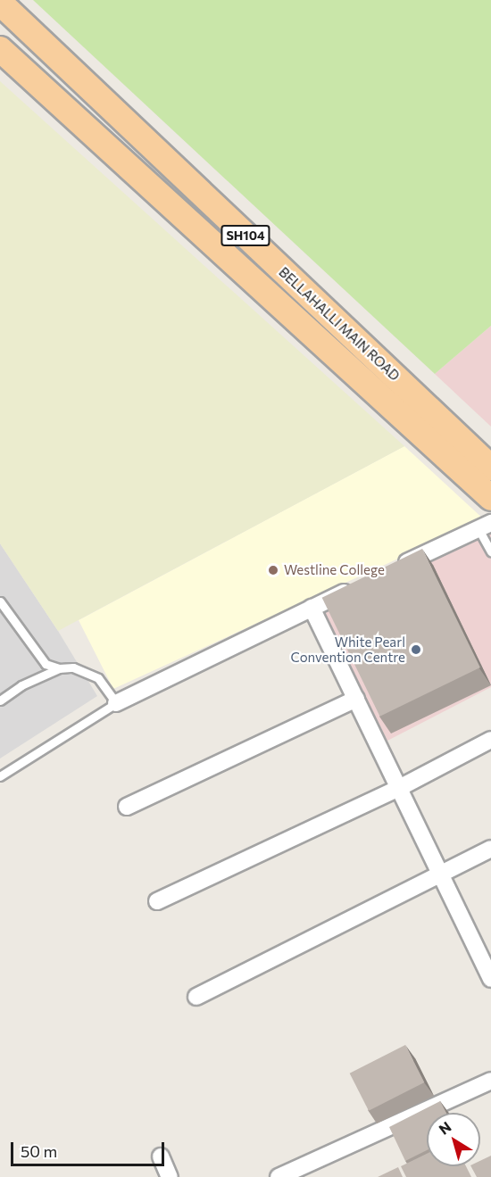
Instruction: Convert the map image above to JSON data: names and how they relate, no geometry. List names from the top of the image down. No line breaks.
{"streets":{"main road":["SH104","BELLAHALLI MAIN ROAD"]},"places":["Westline College","White Pearl Convention Centre"],"scale_bar":"50 m","north":"top left"}
